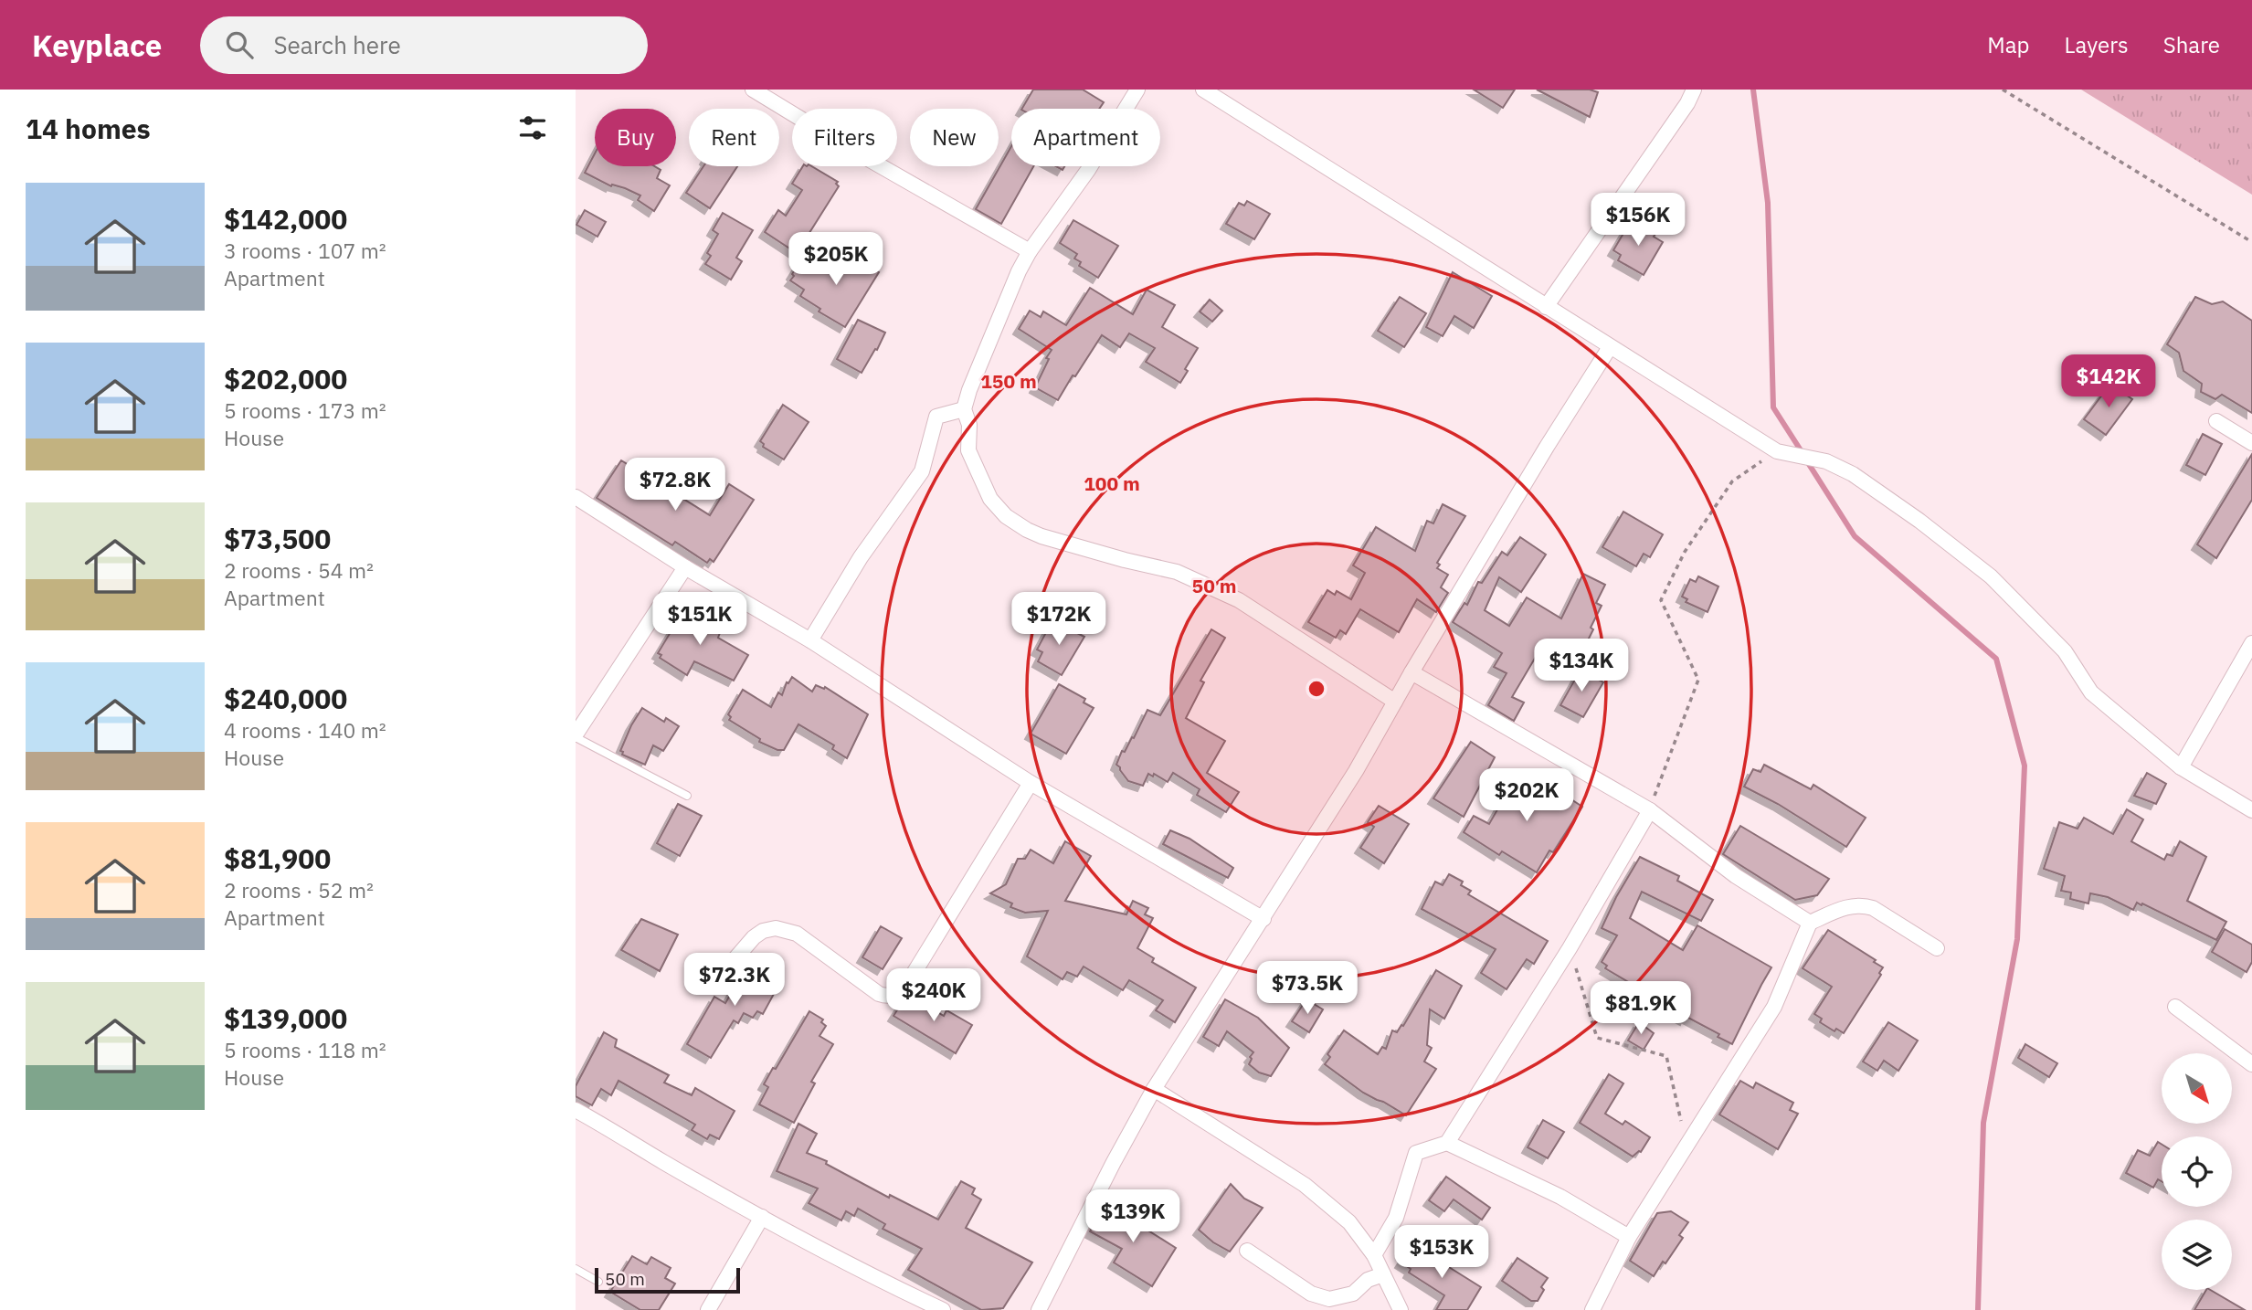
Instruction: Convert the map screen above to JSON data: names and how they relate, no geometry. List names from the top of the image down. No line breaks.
{"scale_bar":"50 m","north":"bottom right","page":{"header":"Keyplace","search":"Search here","nav":["Map","Layers","Share"],"heading":"14 homes","chip":["Buy","Rent","Filters","New","Apartment"],"list":[{"name":"$142,000","note":"3 rooms · 107 m² · Apartment"},{"name":"$202,000","note":"5 rooms · 173 m² · House"},{"name":"$73,500","note":"2 rooms · 54 m² · Apartment"},{"name":"$240,000","note":"4 rooms · 140 m² · House"},{"name":"$81,900","note":"2 rooms · 52 m² · Apartment"},{"name":"$139,000","note":"5 rooms · 118 m² · House"}],"price":["$156K","$205K","$142K","$72.8K","$151K","$172K","$134K","$202K","$72.3K","$73.5K","$240K","$81.9K","$139K","$153K"],"scale":"50 m"},"rings":["150 m","100 m","50 m"]}
